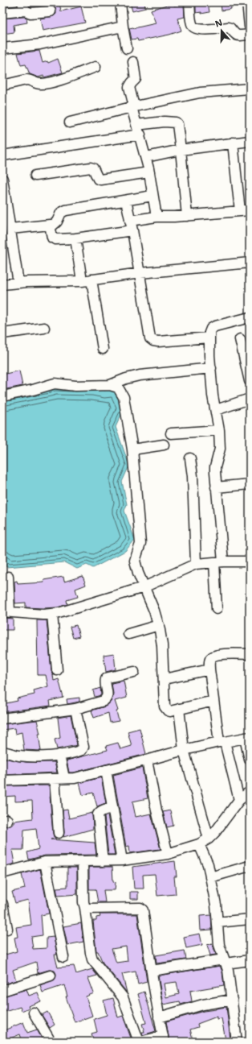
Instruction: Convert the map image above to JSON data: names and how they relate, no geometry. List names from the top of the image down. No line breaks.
{"north":"top"}
